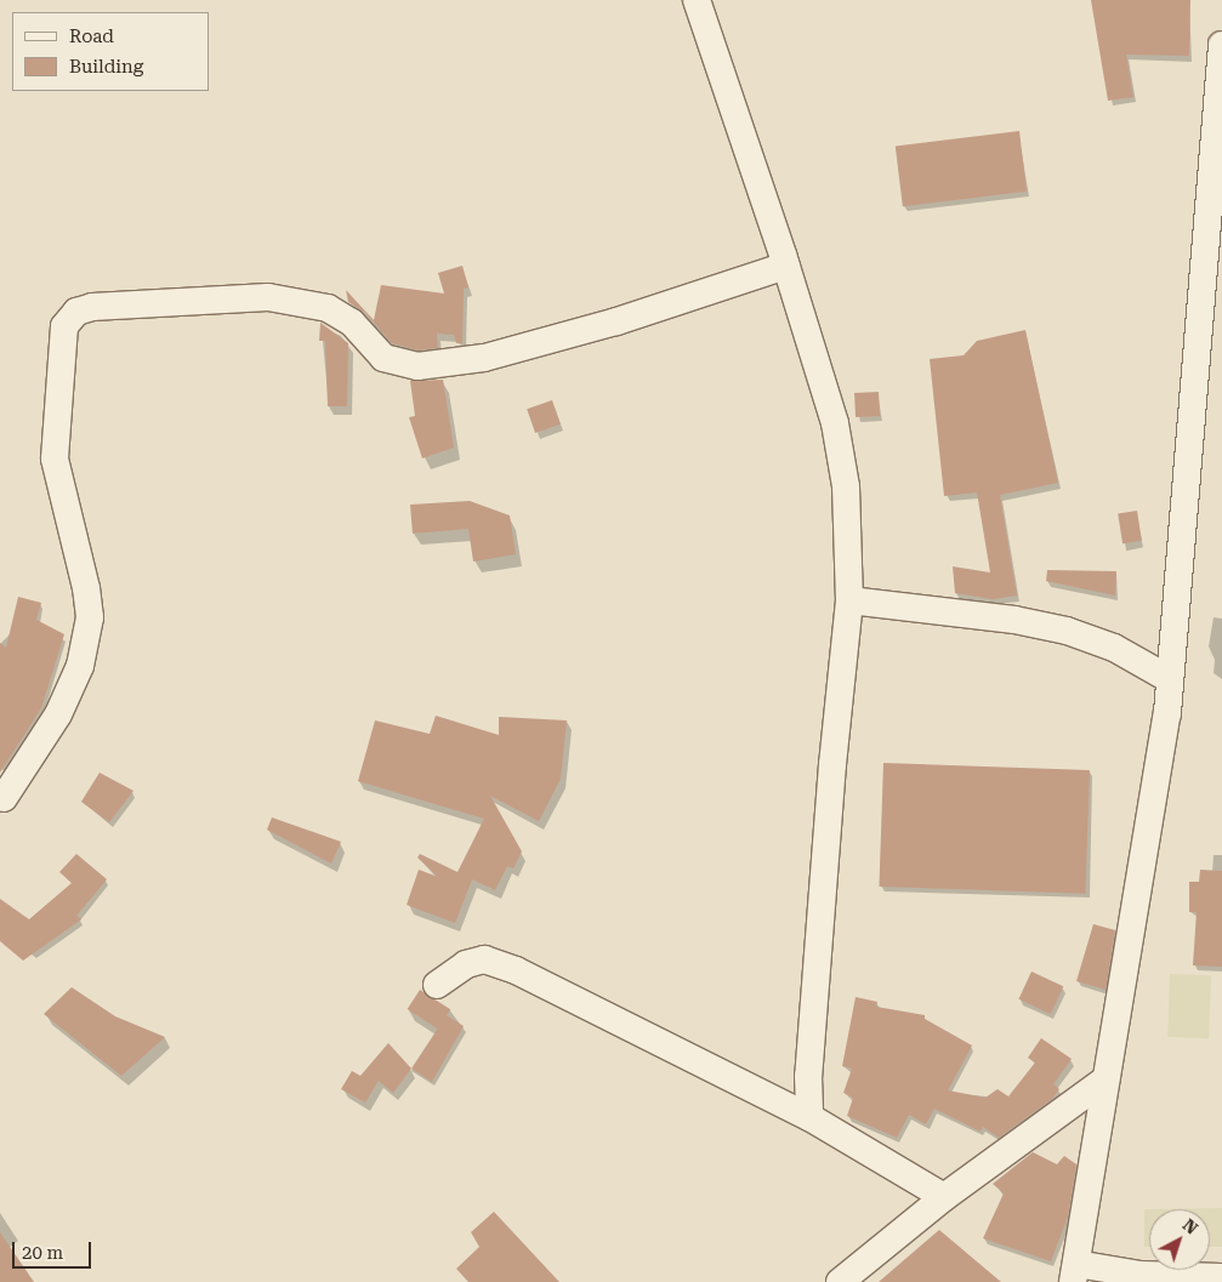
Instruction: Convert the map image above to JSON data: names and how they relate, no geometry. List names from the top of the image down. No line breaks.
{"legend":["Road","Building"],"scale_bar":"20 m","north":"top right"}
